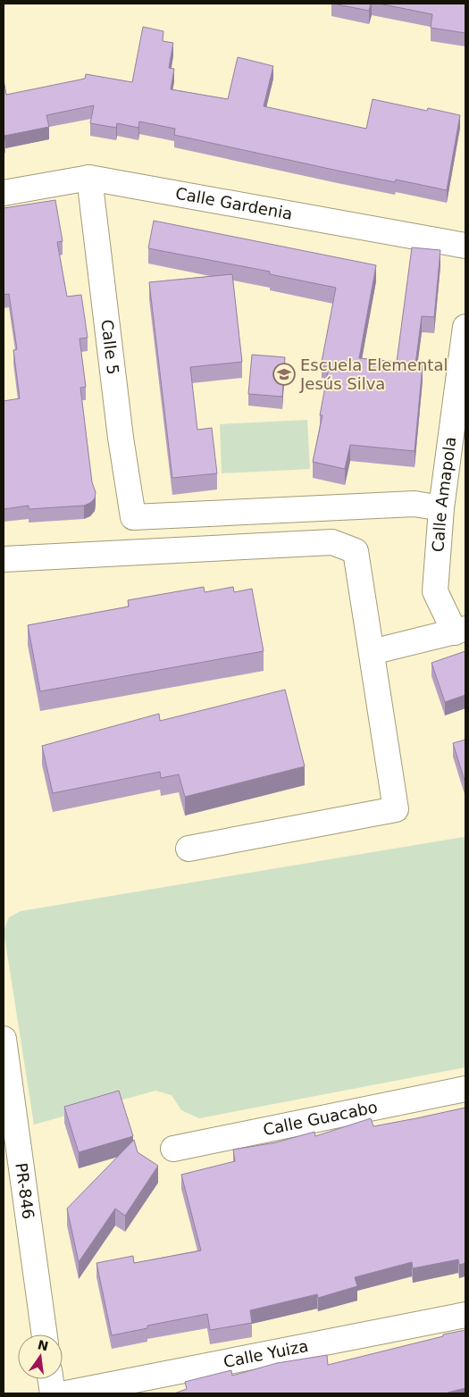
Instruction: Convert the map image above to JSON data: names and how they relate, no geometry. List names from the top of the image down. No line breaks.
{"streets":{"street":["Calle Gardenia","Calle 5","Calle Amapola","Calle Guacabo","PR-846","Calle Yuiza"]},"crossings":[["Calle Gardenia","Calle 5"],["Calle 5","Calle Amapola"]],"places":{"school or university":["Escuela Elemental Jesús Silva"]},"north":"top"}
